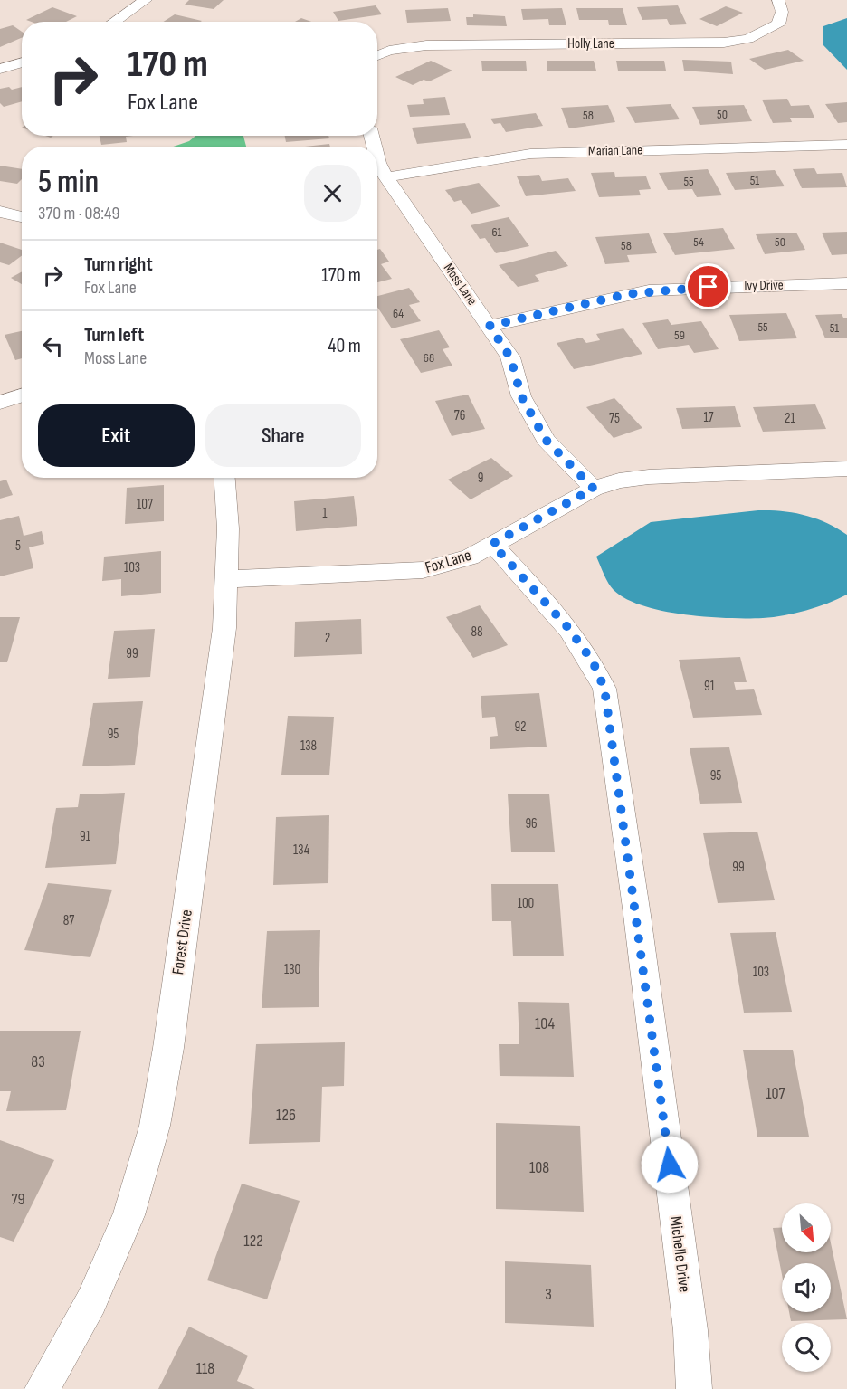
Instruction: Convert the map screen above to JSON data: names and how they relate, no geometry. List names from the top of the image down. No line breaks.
{"streets":{"street":["Holly Lane","Marian Lane","Moss Lane","Ivy Drive","Fox Lane","Forest Drive","Michelle Drive"]},"crossings":[["Marian Lane","Moss Lane"],["Moss Lane","Ivy Drive"],["Moss Lane","Fox Lane"],["Fox Lane","Forest Drive"],["Fox Lane","Michelle Drive"]],"house_numbers":["50","58","51","55","61","54","50","58","64","55","51","59","68","76","17","75","21","9","107","1","5","103","88","2","99","91","92","95","138","95","96","91","134","99","100","87","130","103","104","83","107","126","108","79","122","3","118"],"north":"bottom right","page":{"turn":["170 m","Fox Lane"],"heading":["5 min","370 m · 08:49"],"list":[{"name":"Turn right","note":"Fox Lane","value":"170 m"},{"name":"Turn left","note":"Moss Lane","value":"40 m"}],"buttons":["Exit","Share"]}}
